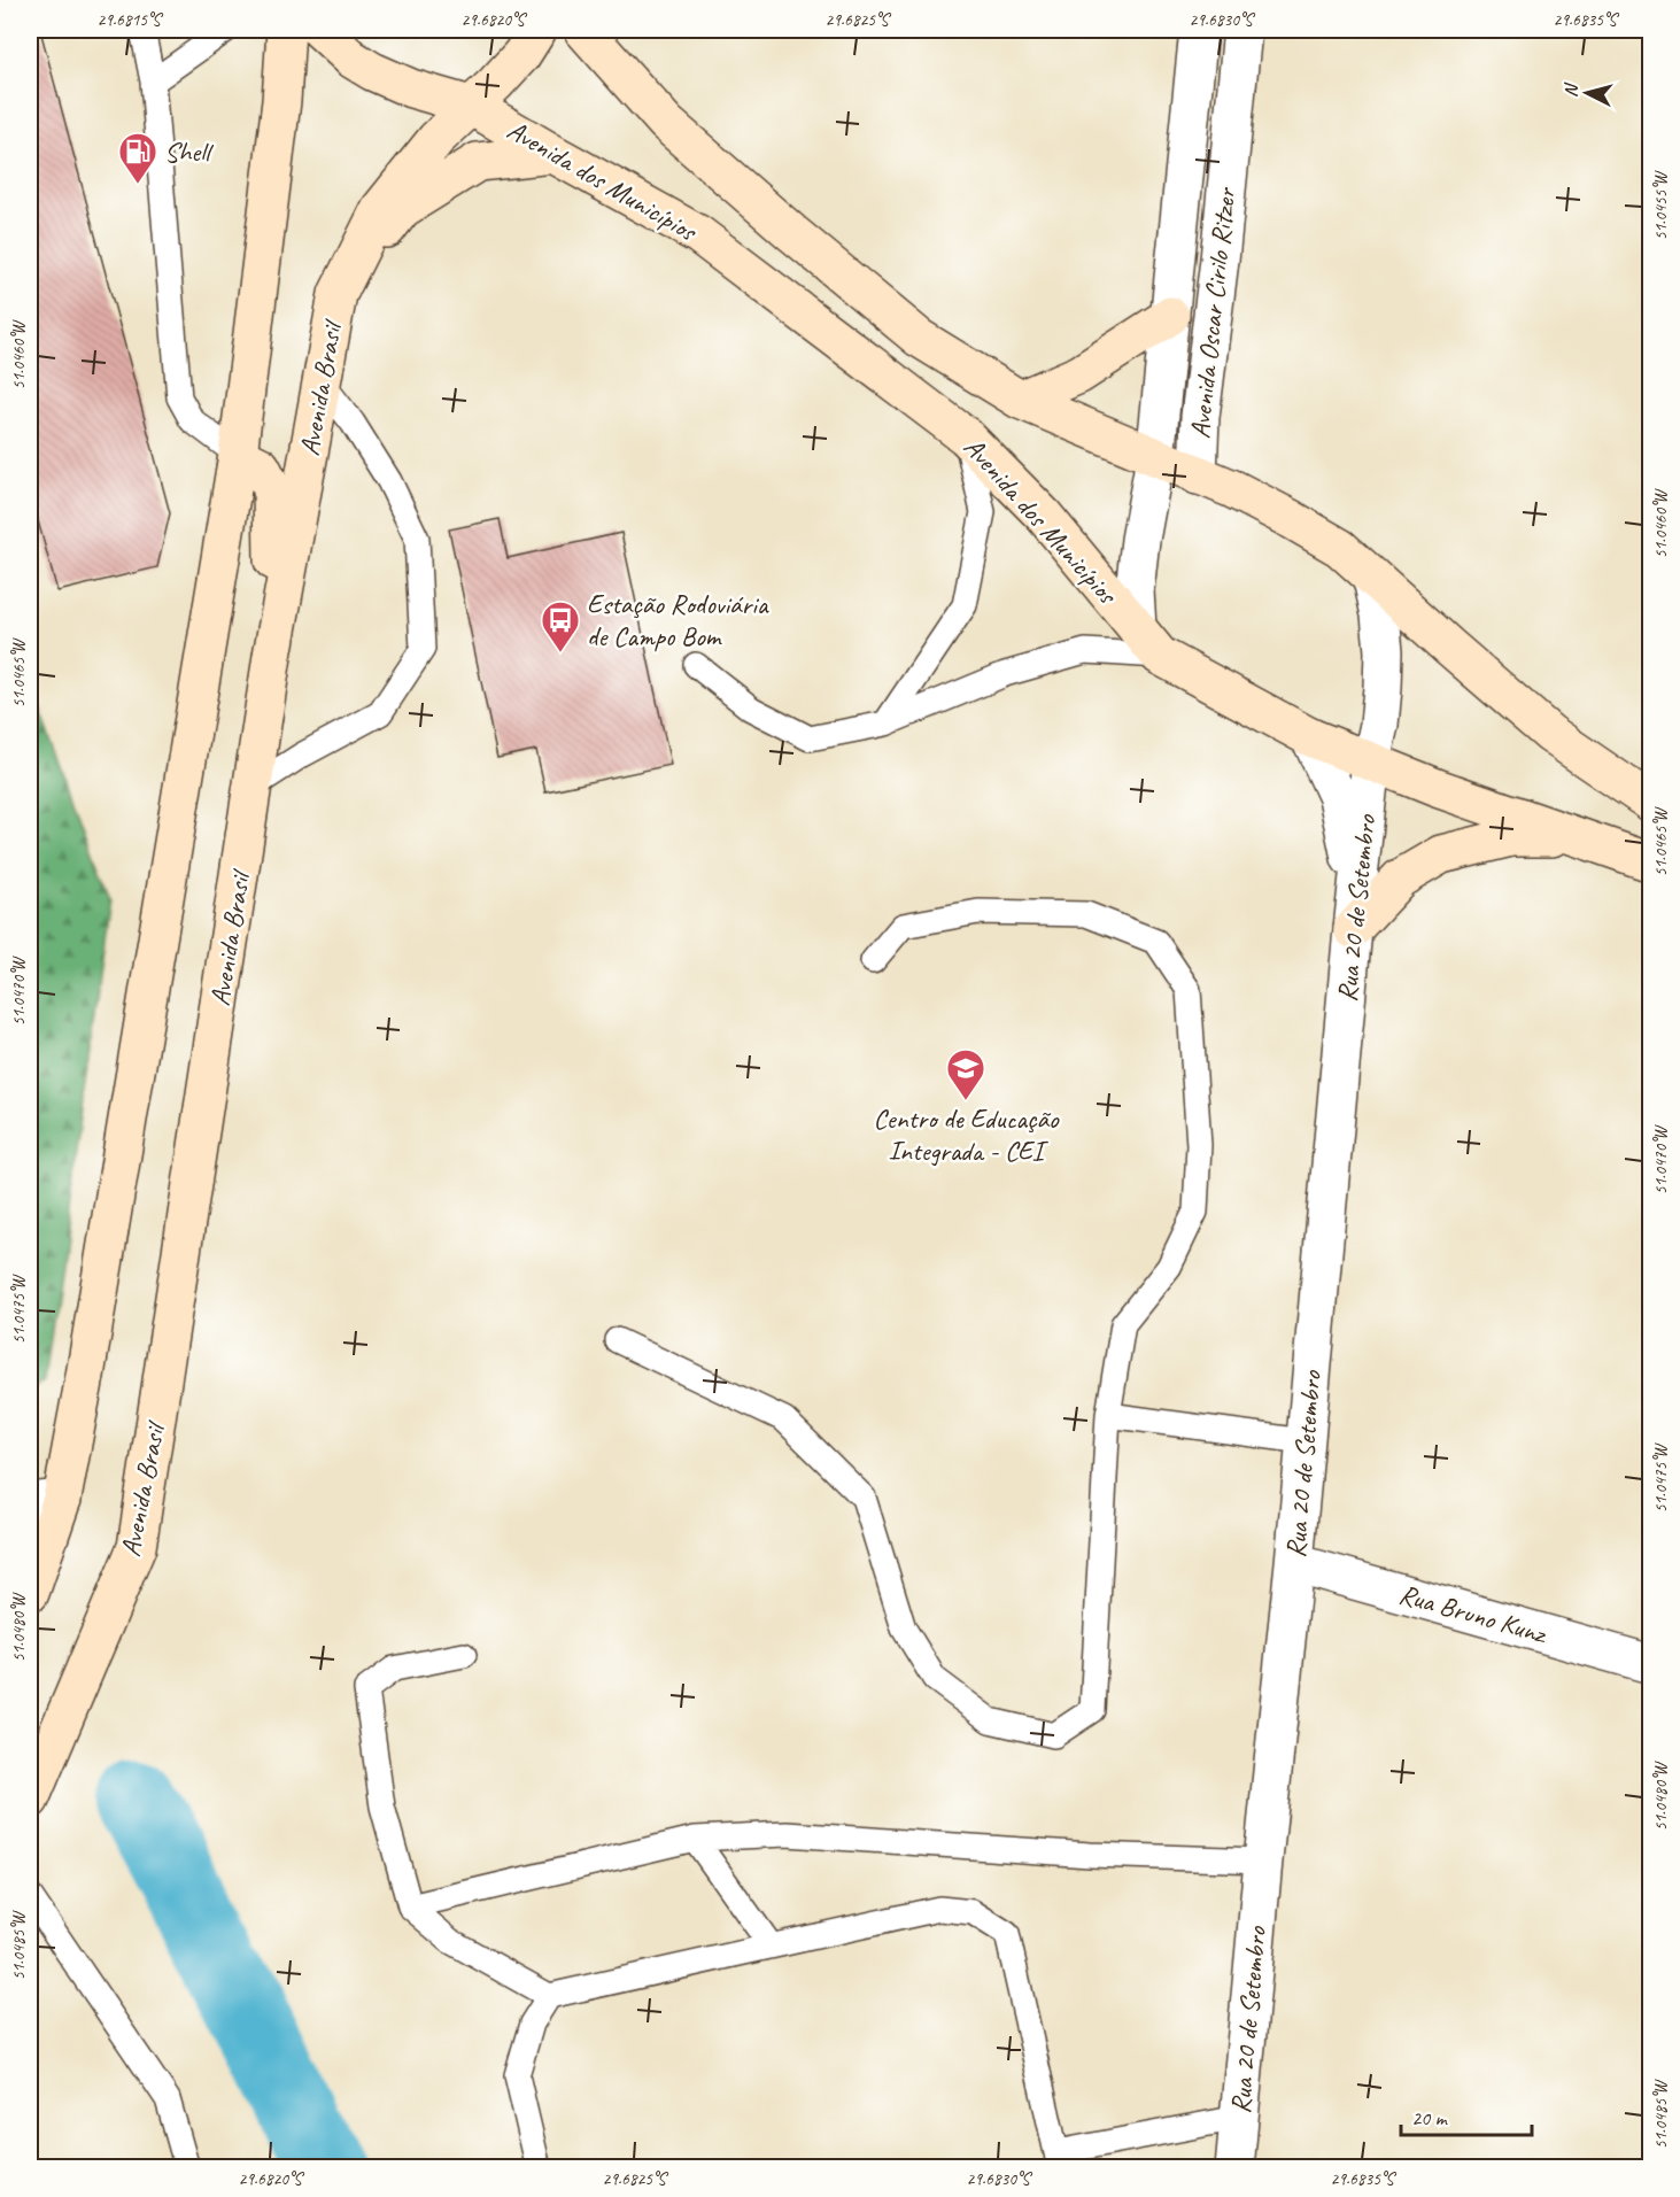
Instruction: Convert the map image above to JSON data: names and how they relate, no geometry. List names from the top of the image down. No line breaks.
{"streets":{"main road":["Avenida dos Municípios","Avenida Brasil"],"street":["Avenida Oscar Cirilo Ritzer","Rua 20 de Setembro","Rua Bruno Kunz"]},"crossings":[["Avenida dos Municípios","Avenida Oscar Cirilo Ritzer"],["Avenida dos Municípios","Avenida Brasil"],["Avenida dos Municípios","Rua 20 de Setembro"],["Rua 20 de Setembro","Rua Bruno Kunz"]],"places":{"fuel station":["Shell"],"bus stop":["Estação Rodoviária de Campo Bom"],"school or university":["Centro de Educação Integrada - CEI"]},"scale_bar":"20 m","north":"left","coordinates":["29.6815°S","29.6820°S","29.6825°S","29.6830°S","29.6835°S","51.0455°W","51.0460°W","51.0465°W","51.0470°W","51.0475°W","51.0480°W","51.0485°W"]}
